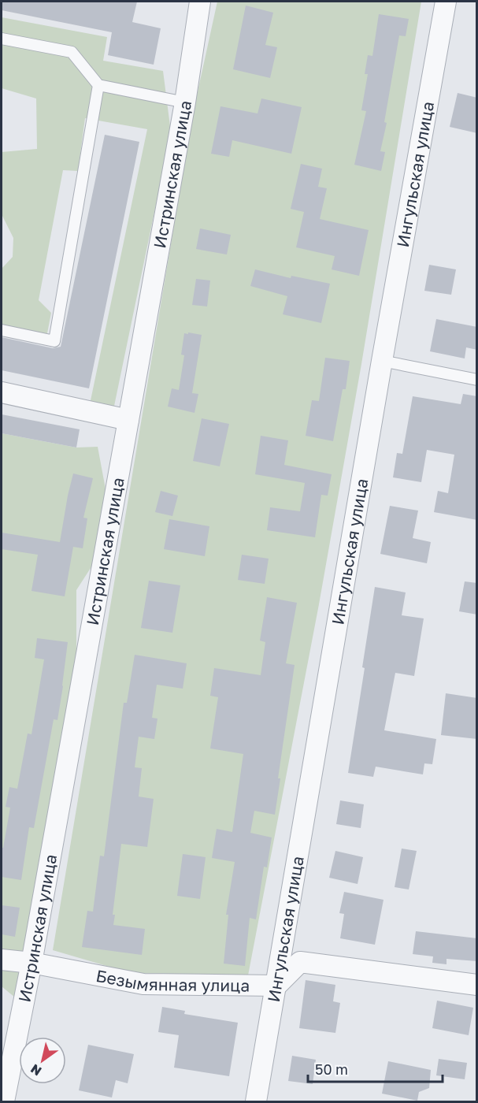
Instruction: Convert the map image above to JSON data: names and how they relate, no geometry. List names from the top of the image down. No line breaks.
{"streets":{"street":["Ингульская улица","Истринская улица","Безымянная улица"]},"crossings":[["Ингульская улица","Безымянная улица"],["Истринская улица","Безымянная улица"]],"scale_bar":"50 m","north":"bottom left"}
